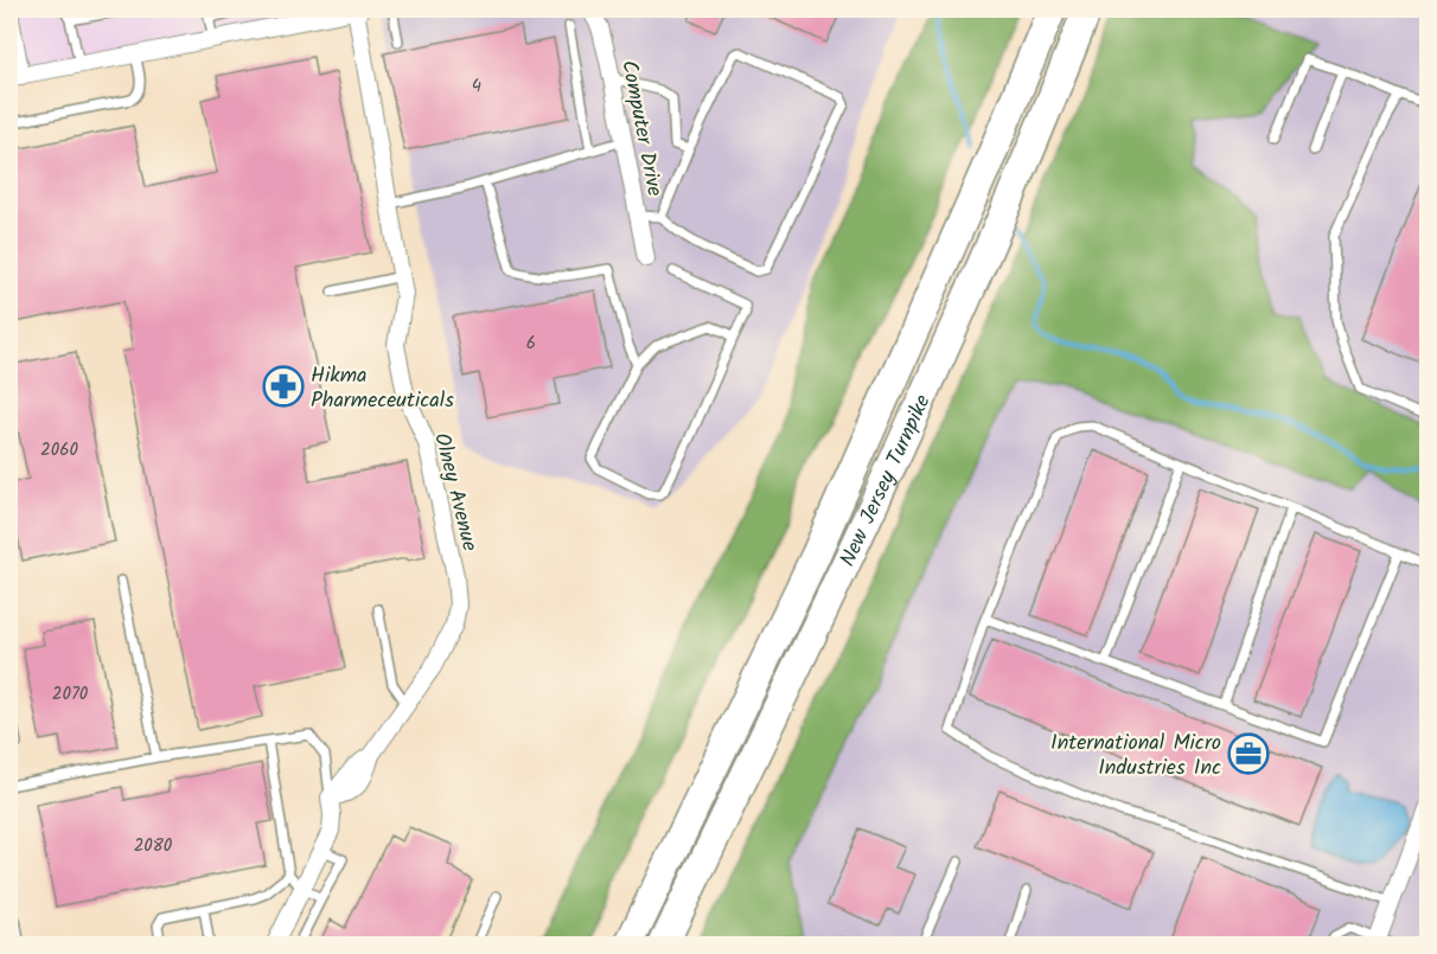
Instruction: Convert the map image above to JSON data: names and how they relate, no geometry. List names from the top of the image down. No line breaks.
{"streets":{"highway":["New Jersey Turnpike"],"street":["Computer Drive","Olney Avenue"]},"places":{"pharmacy":["Hikma Pharmeceuticals"],"office":["International Micro Industries Inc"]},"house_numbers":["4","6","2060","2070","2080"]}
